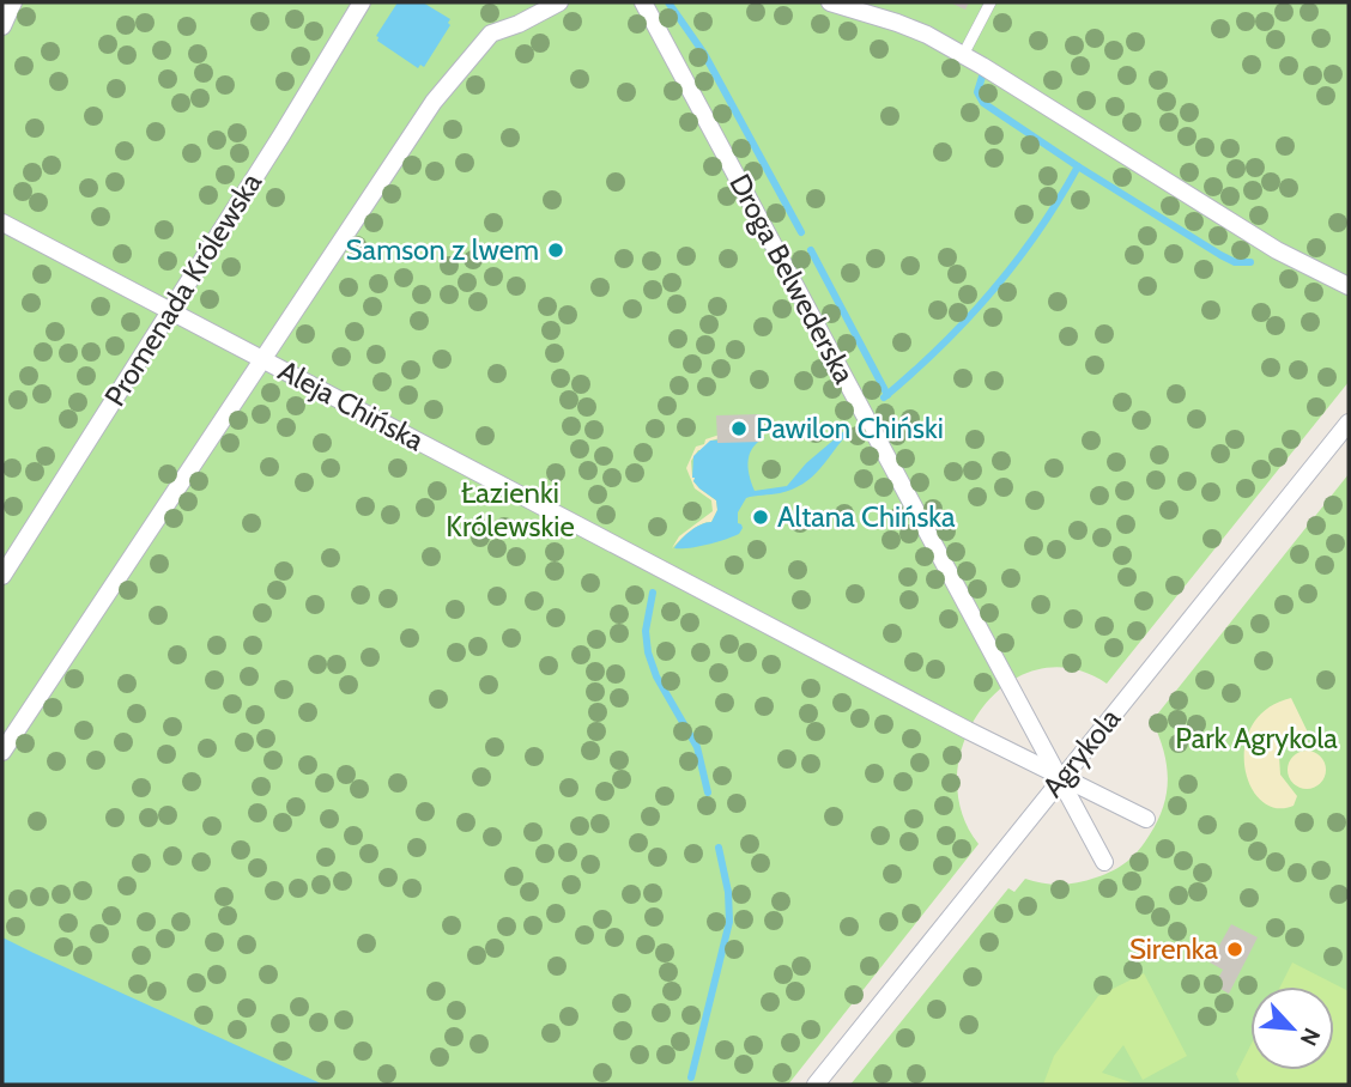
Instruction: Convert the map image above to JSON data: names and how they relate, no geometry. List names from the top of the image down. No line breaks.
{"streets":{"street":["Droga Belwederska","Promenada Królewska","Aleja Chińska","Agrykola"]},"crossings":[["Droga Belwederska","Aleja Chińska"],["Droga Belwederska","Agrykola"],["Promenada Królewska","Aleja Chińska"],["Aleja Chińska","Agrykola"]],"parks":["Łazienki Królewskie","Park Agrykola"],"places":["Samson z lwem","Pawilon Chiński","Altana Chińska","Sirenka"],"north":"bottom right"}
